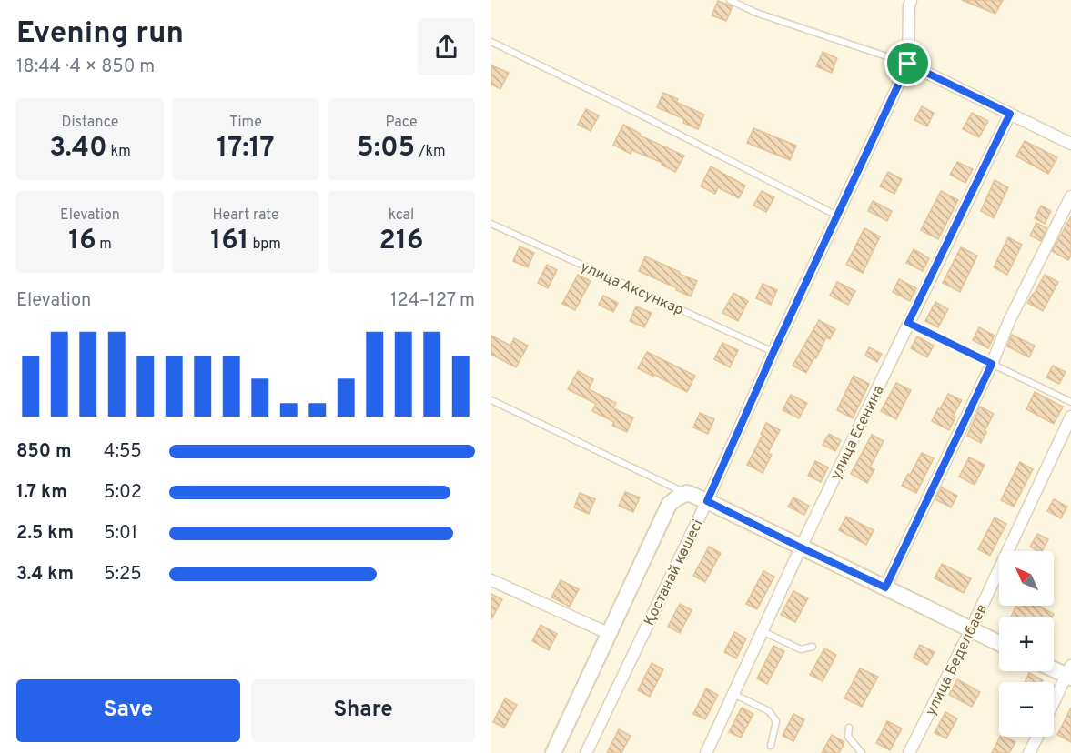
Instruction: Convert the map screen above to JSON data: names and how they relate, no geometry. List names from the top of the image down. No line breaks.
{"streets":{"street":["улица Есенина","Қостанай көшесі","улица Беделбаев"],"lane":["улица Аксункар"]},"crossings":[["улица Аксункар","Қостанай көшесі"]],"north":"top left","page":{"heading":["Evening run","18:44 · 4 × 850 m"],"stats":[["Distance","3.40 km"],["Time","17:17"],["Pace","5:05 /km"],["Elevation","16 m"],["Heart rate","161 bpm"],["kcal","216"]],"chart":["Elevation","124–127 m"],"list":[{"name":"850 m","note":"4:55"},{"name":"1.7 km","note":"5:02"},{"name":"2.5 km","note":"5:01"},{"name":"3.4 km","note":"5:25"}],"map_buttons":["+","−"],"buttons":["Save","Share"]}}
